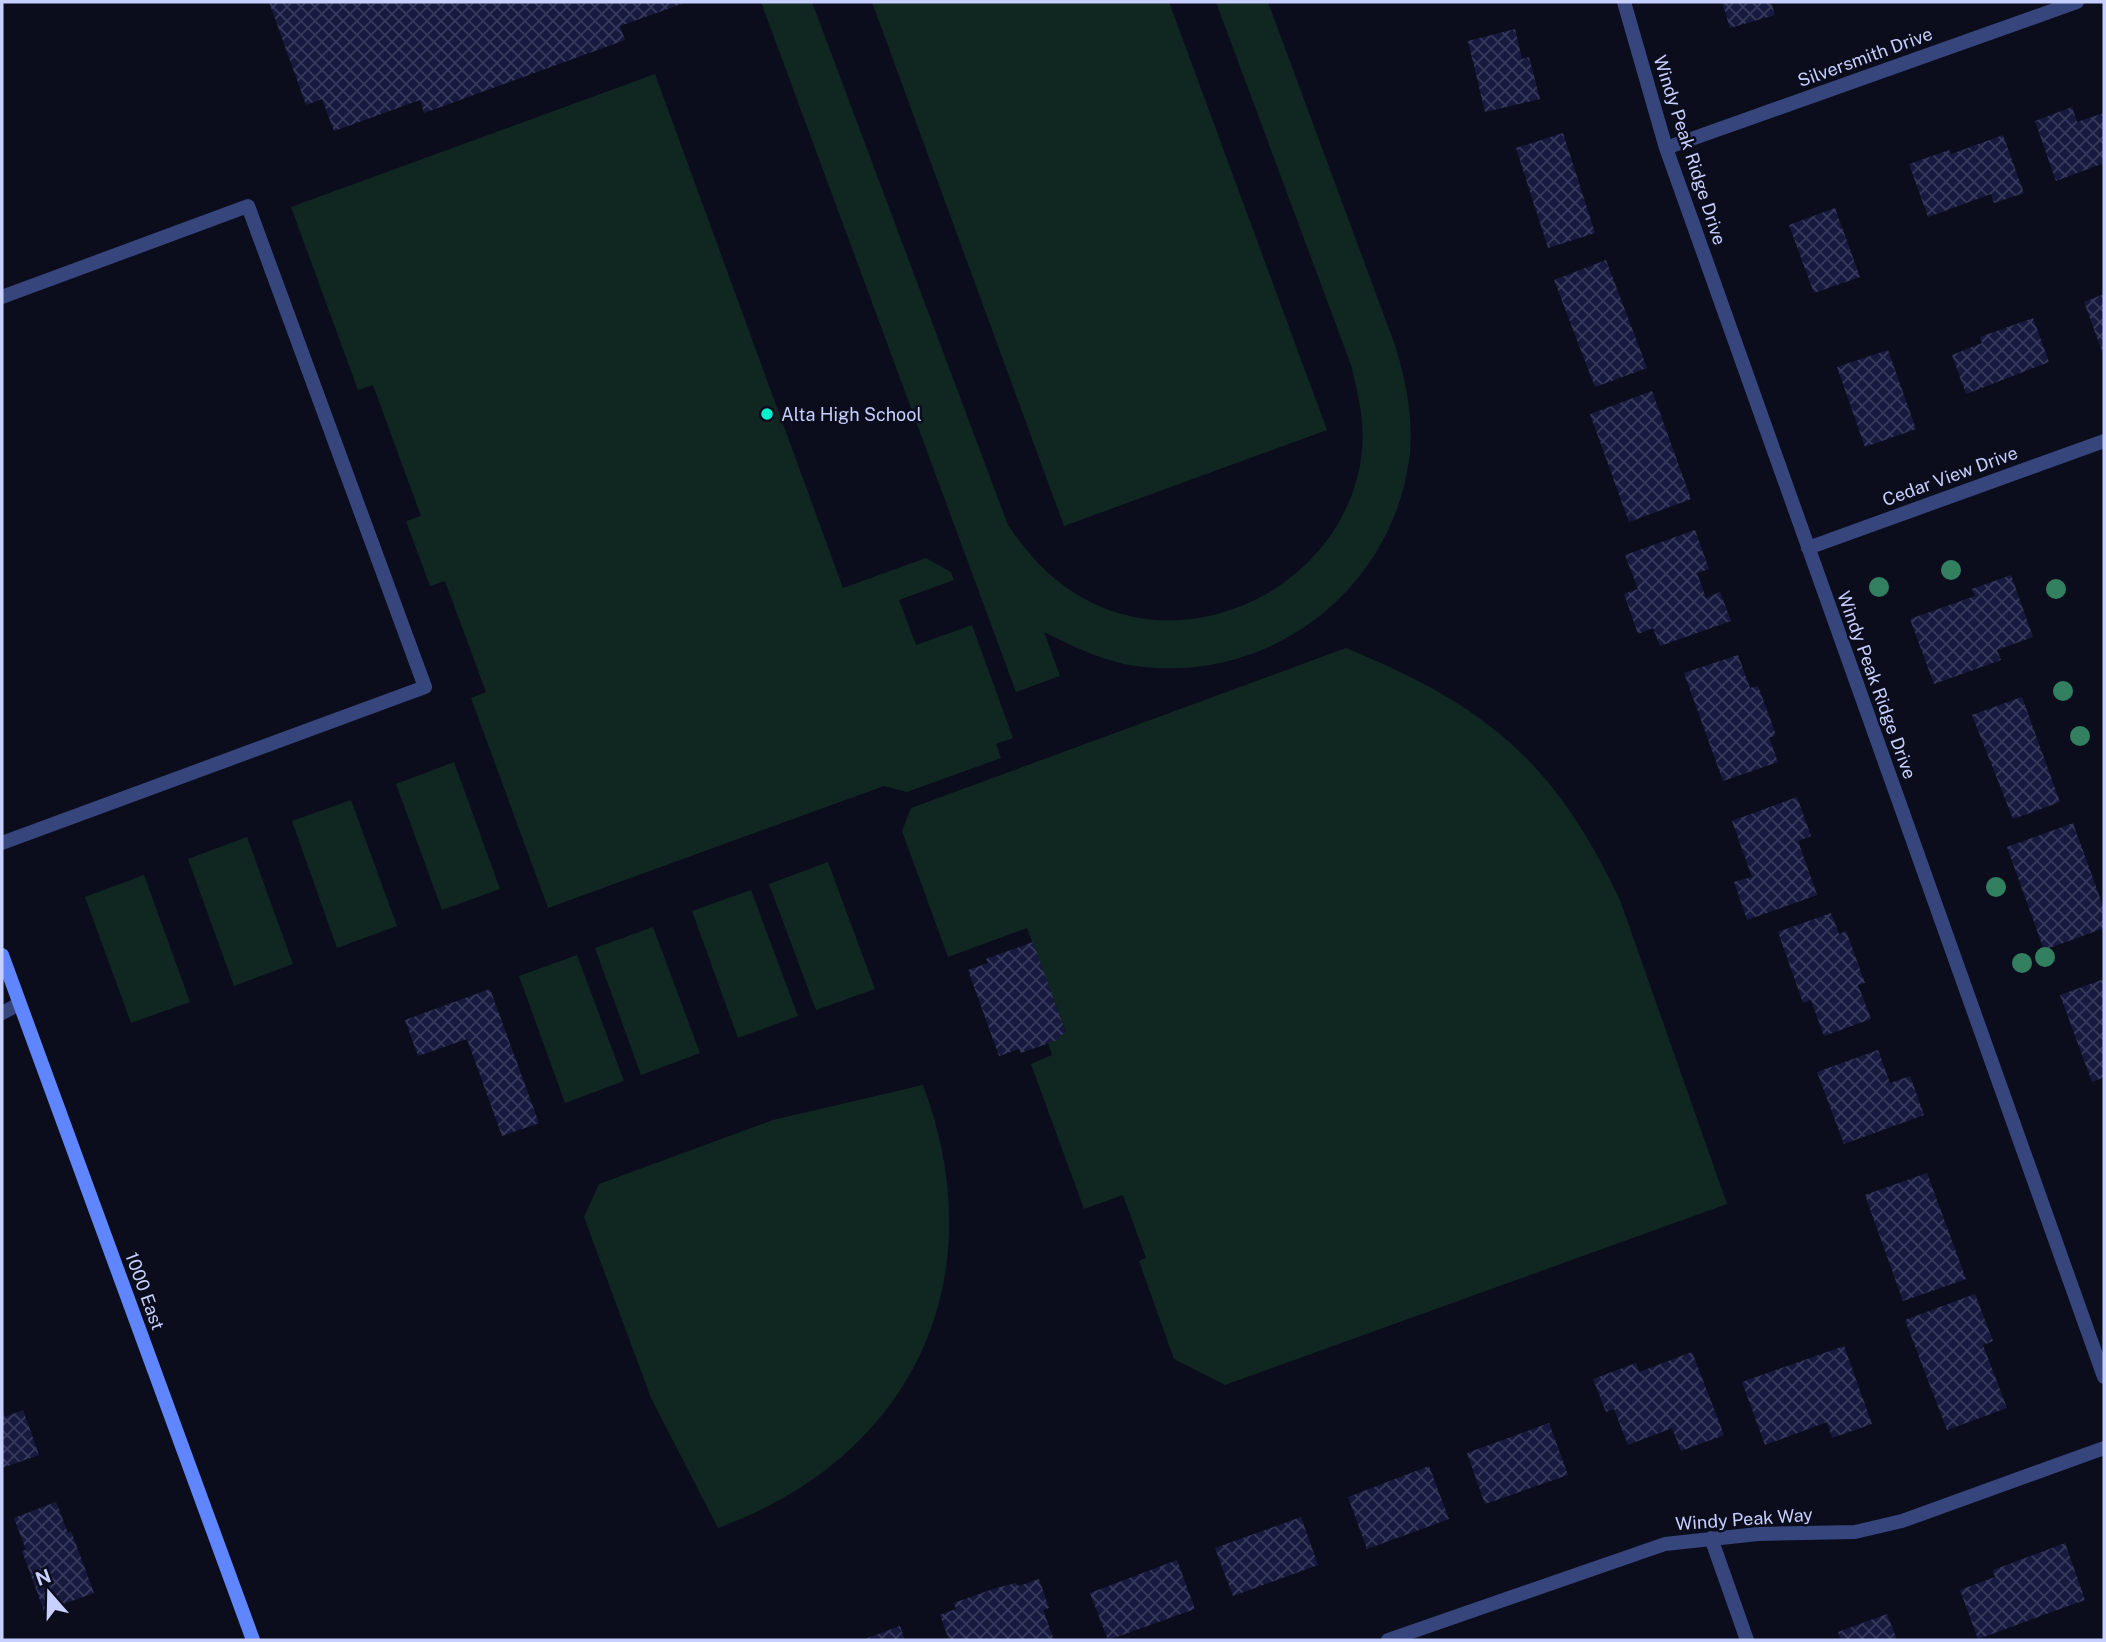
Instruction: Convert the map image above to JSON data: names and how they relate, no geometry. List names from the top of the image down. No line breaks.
{"streets":{"street":["Silversmith Drive","Windy Peak Ridge Drive","Cedar View Drive","1000 East","Windy Peak Way"]},"crossings":[["Silversmith Drive","Windy Peak Ridge Drive"],["Windy Peak Ridge Drive","Cedar View Drive"]],"places":["Alta High School"],"north":"top"}
